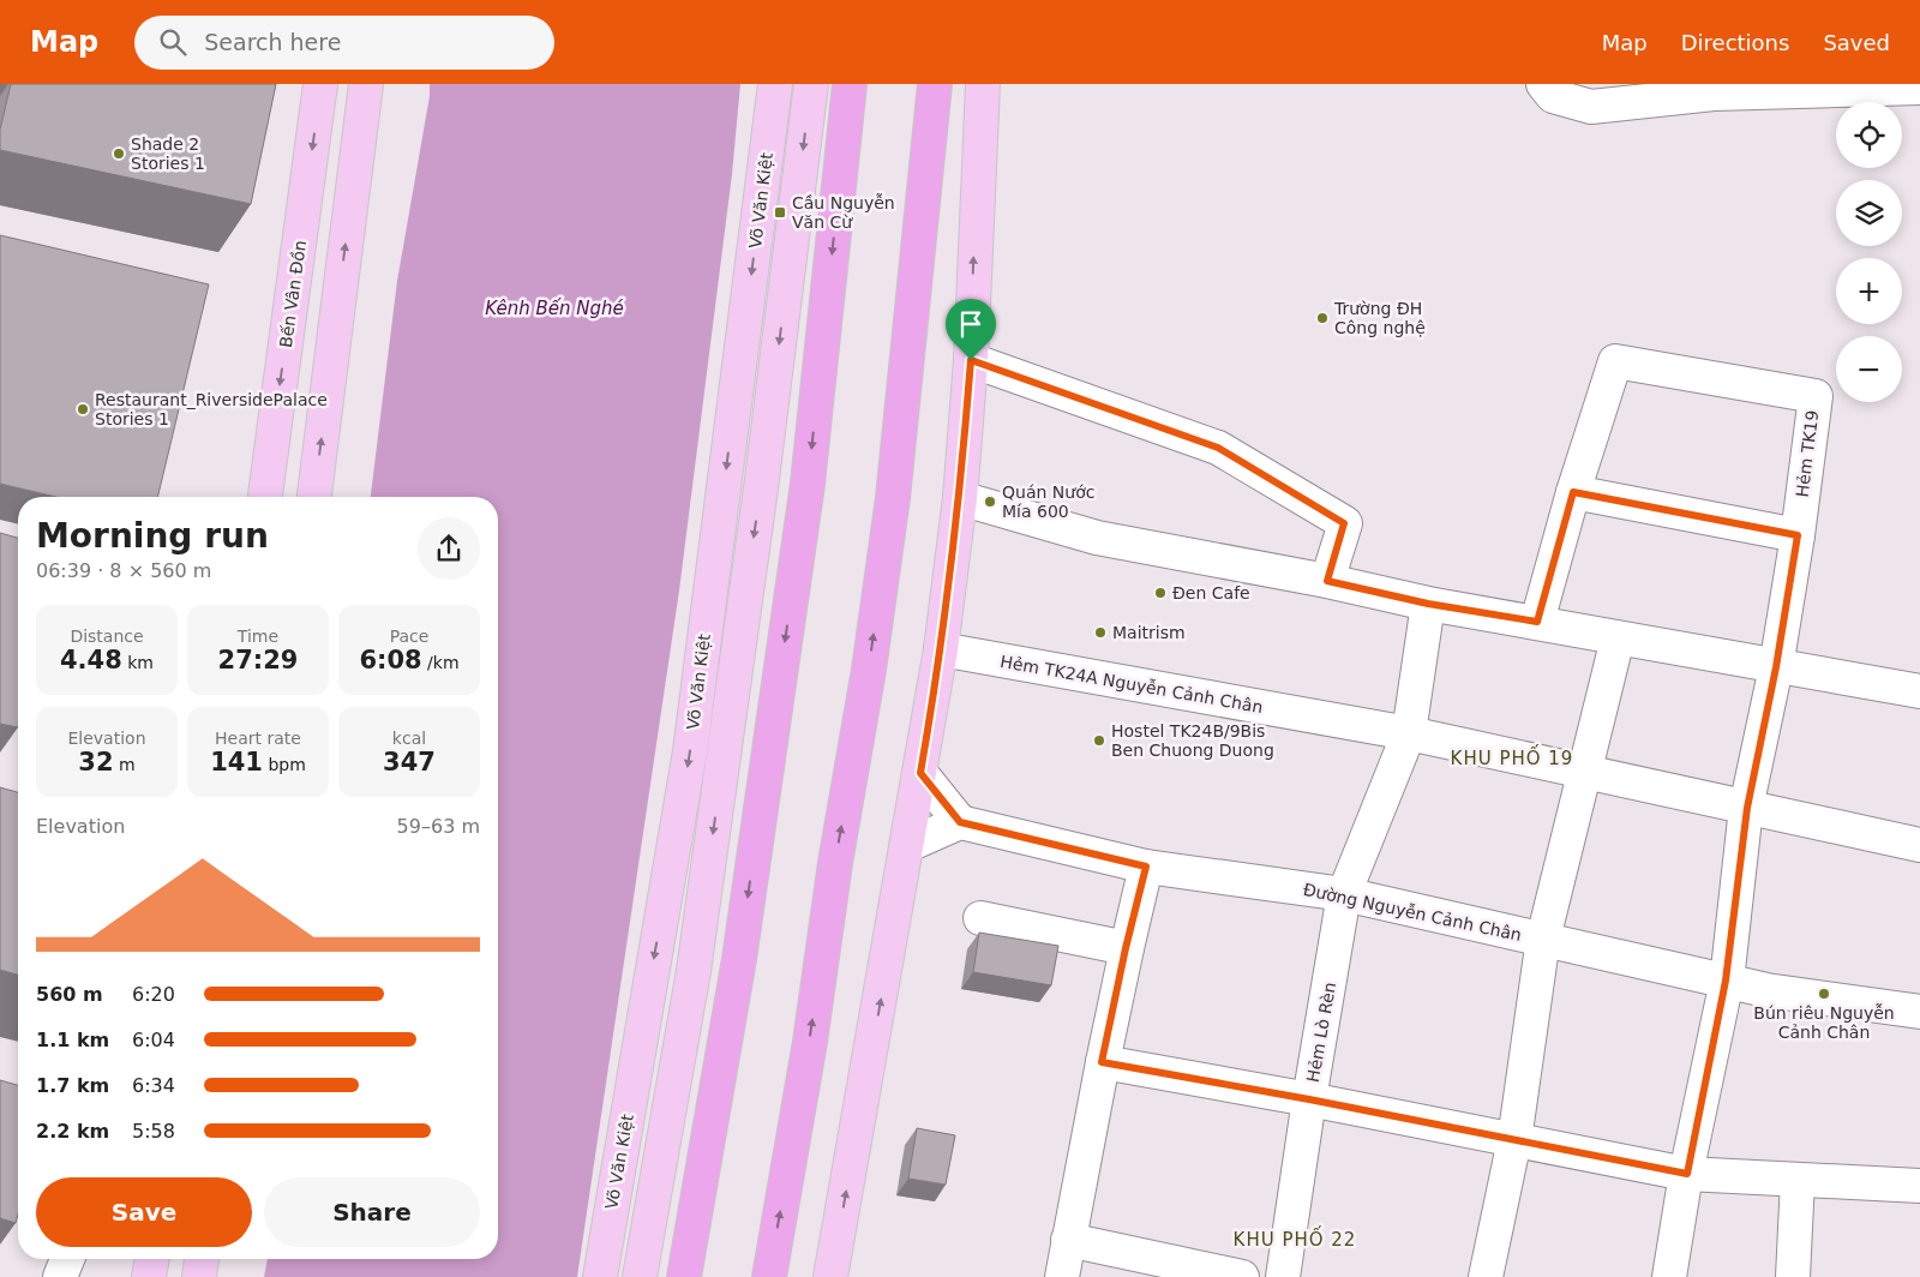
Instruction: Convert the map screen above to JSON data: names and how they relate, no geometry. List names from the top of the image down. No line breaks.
{"streets":{"main road":["Võ Văn Kiệt","Bến Vân Đồn"],"street":["Hẻm TK19","Hẻm TK24A Nguyễn Cảnh Chân","Đường Nguyễn Cảnh Chân","Hẻm Lò Rèn"]},"crossings":[["Hẻm TK19","Hẻm TK24A Nguyễn Cảnh Chân"],["Hẻm TK19","Đường Nguyễn Cảnh Chân"],["Hẻm TK24A Nguyễn Cảnh Chân","Hẻm Lò Rèn"],["Đường Nguyễn Cảnh Chân","Hẻm Lò Rèn"]],"districts":["KHU PHỐ 19","KHU PHỐ 22"],"water":["Kênh Bến Nghé"],"places":{"other":["Shade 2 Stories 1","Trường ĐH Công nghệ","Restaurant_RiversidePalace Stories 1","Quán Nước Mía 600","Đen Cafe","Maitrism","Hostel TK24B/9Bis Ben Chuong Duong","Bún riêu Nguyễn Cảnh Chân"],"transit":["Cầu Nguyễn Văn Cừ"]},"page":{"header":"Map","search":"Search here","nav":["Map","Directions","Saved"],"map_buttons":["+","−"],"heading":["Morning run","06:39 · 8 × 560 m"],"stats":[["Distance","4.48 km"],["Time","27:29"],["Pace","6:08 /km"],["Elevation","32 m"],["Heart rate","141 bpm"],["kcal","347"]],"chart":["Elevation","59–63 m"],"list":[{"name":"560 m","note":"6:20"},{"name":"1.1 km","note":"6:04"},{"name":"1.7 km","note":"6:34"},{"name":"2.2 km","note":"5:58"}],"buttons":["Save","Share"]}}
